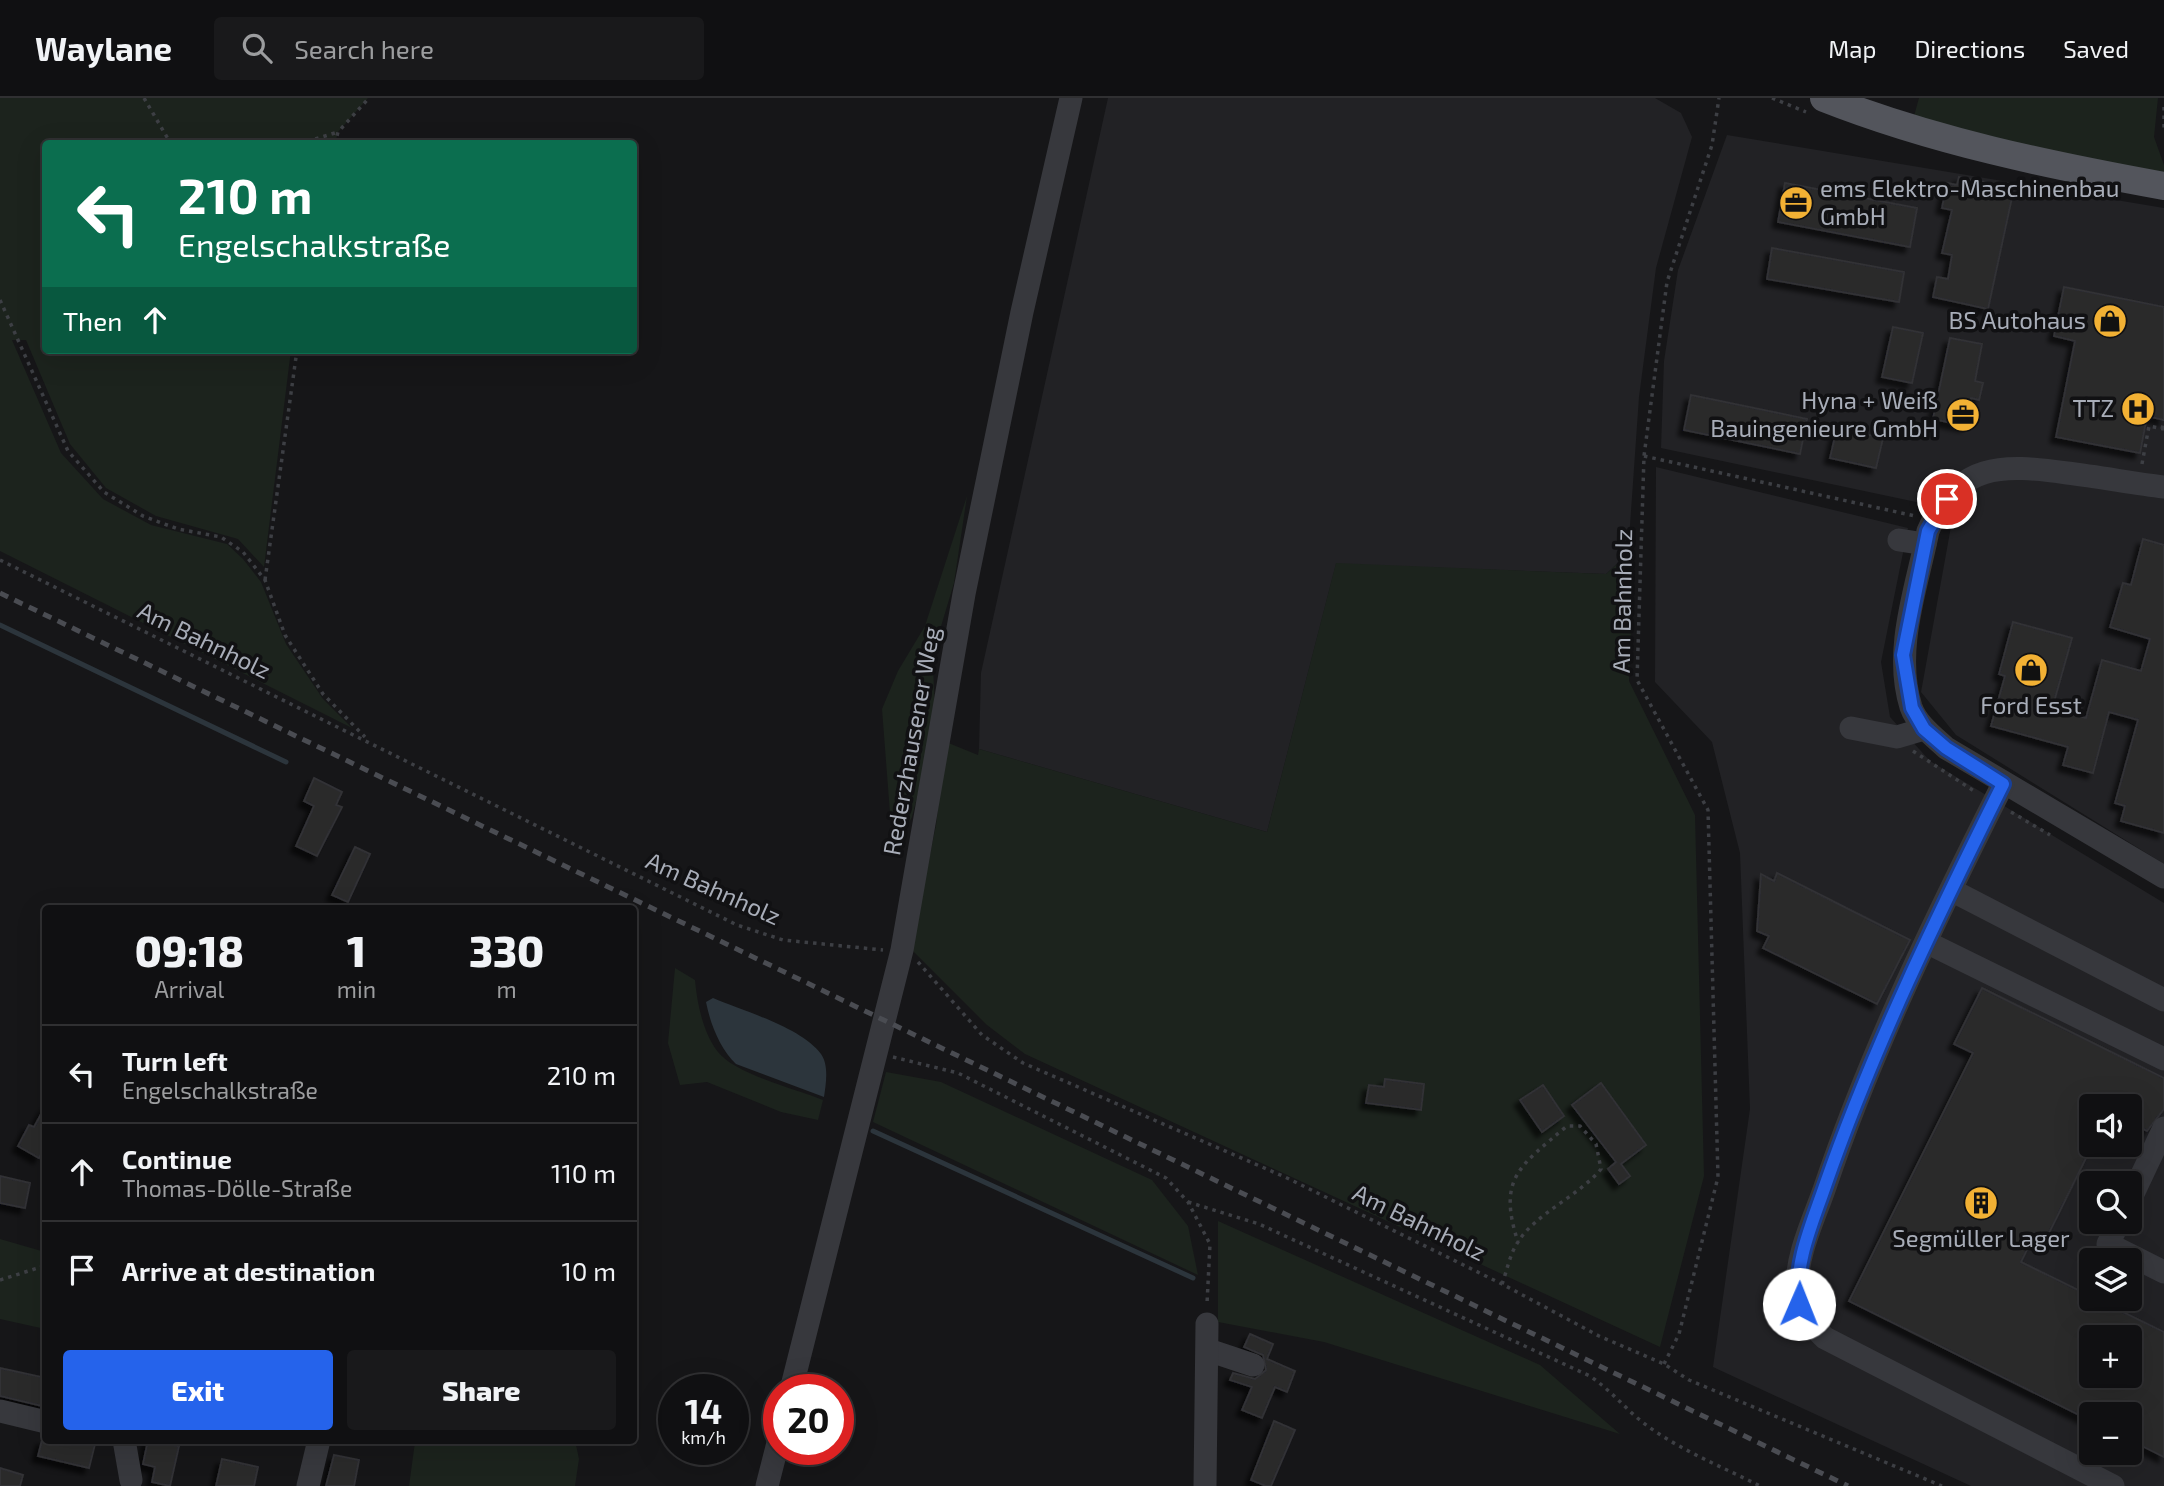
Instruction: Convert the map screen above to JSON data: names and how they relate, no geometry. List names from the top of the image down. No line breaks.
{"streets":{"street":["Rederzhausener Weg"],"path":["Am Bahnholz"]},"crossings":[["Am Bahnholz","Rederzhausener Weg"]],"places":{"office":["ems Elektro-Maschinenbau GmbH","Hyna + Weiß Bauingenieure GmbH"],"shop":["BS Autohaus","Ford Esst"],"hospital":["TTZ"],"building":["Segmüller Lager"]},"page":{"header":"Waylane","search":"Search here","nav":["Map","Directions","Saved"],"turn":["210 m","Engelschalkstraße"],"then":"Then","eta":["09:18","Arrival","1","min","330","m"],"list":[{"name":"Turn left","note":"Engelschalkstraße","value":"210 m"},{"name":"Continue","note":"Thomas-Dölle-Straße","value":"110 m"},{"name":"Arrive at destination","value":"10 m"}],"map_buttons":["+","−"],"buttons":["Exit","Share"],"speed":"14 km/h","limit":"20"}}
